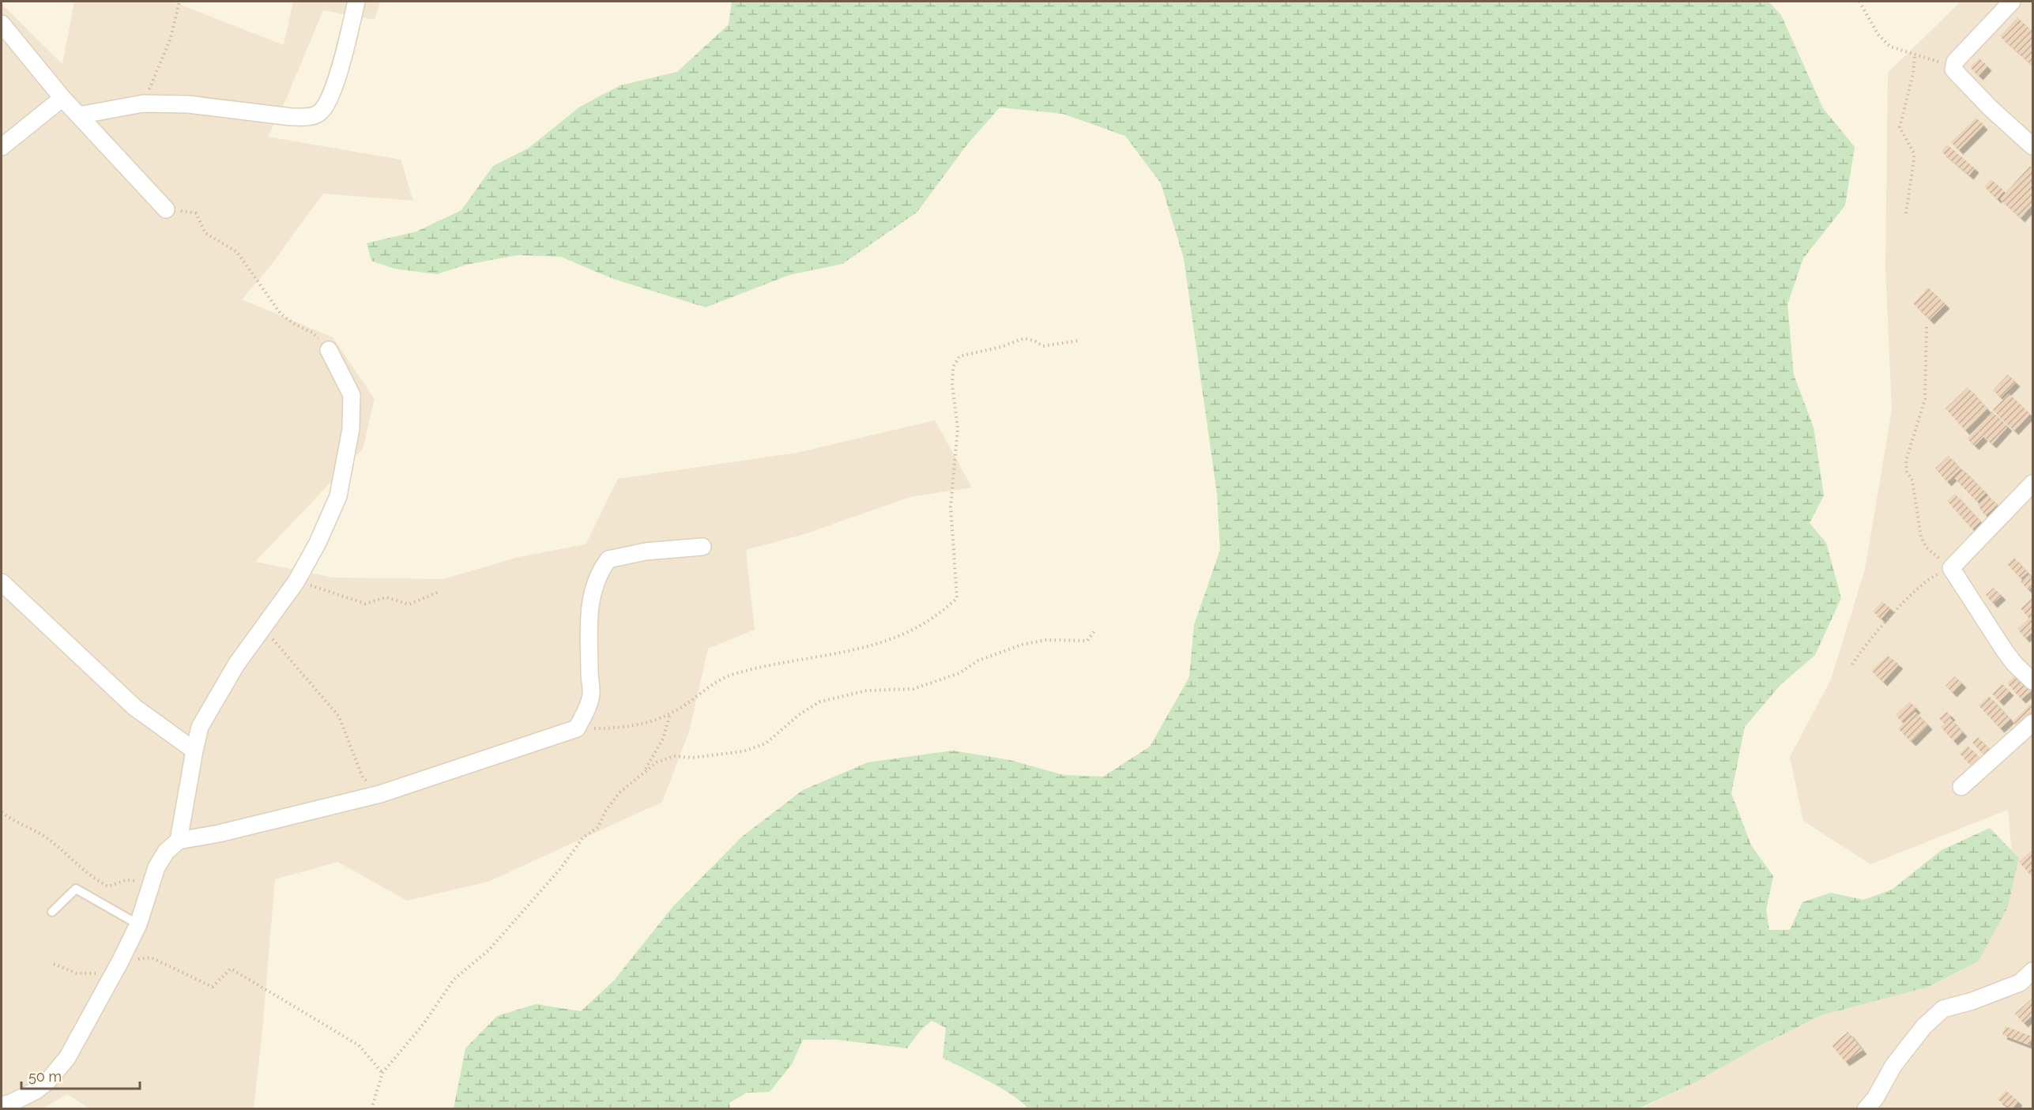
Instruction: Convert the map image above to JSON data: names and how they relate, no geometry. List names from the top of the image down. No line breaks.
{"scale_bar":"50 m"}
